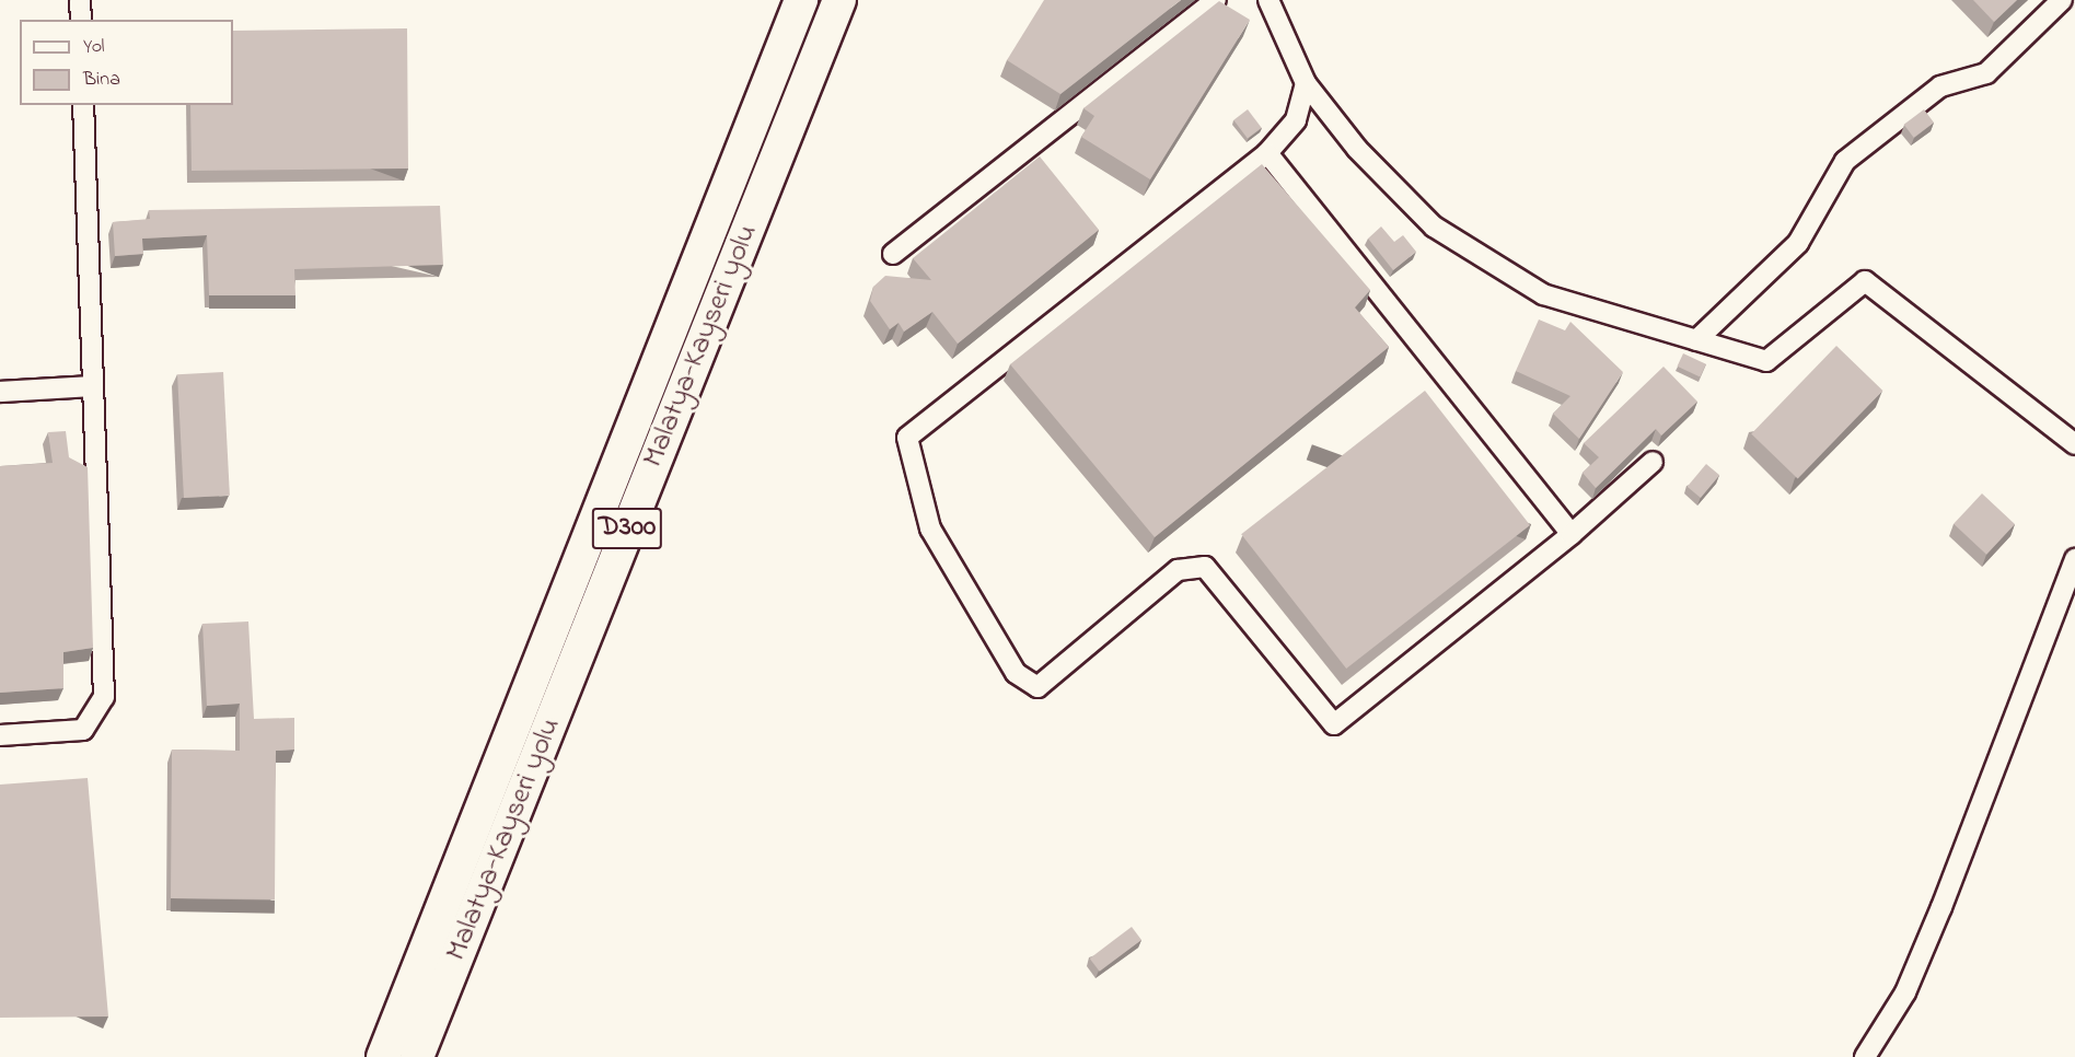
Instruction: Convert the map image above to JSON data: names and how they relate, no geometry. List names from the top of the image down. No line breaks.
{"streets":{"highway":["Malatya-Kayseri yolu","D300"]},"legend":["Yol","Bina"]}
